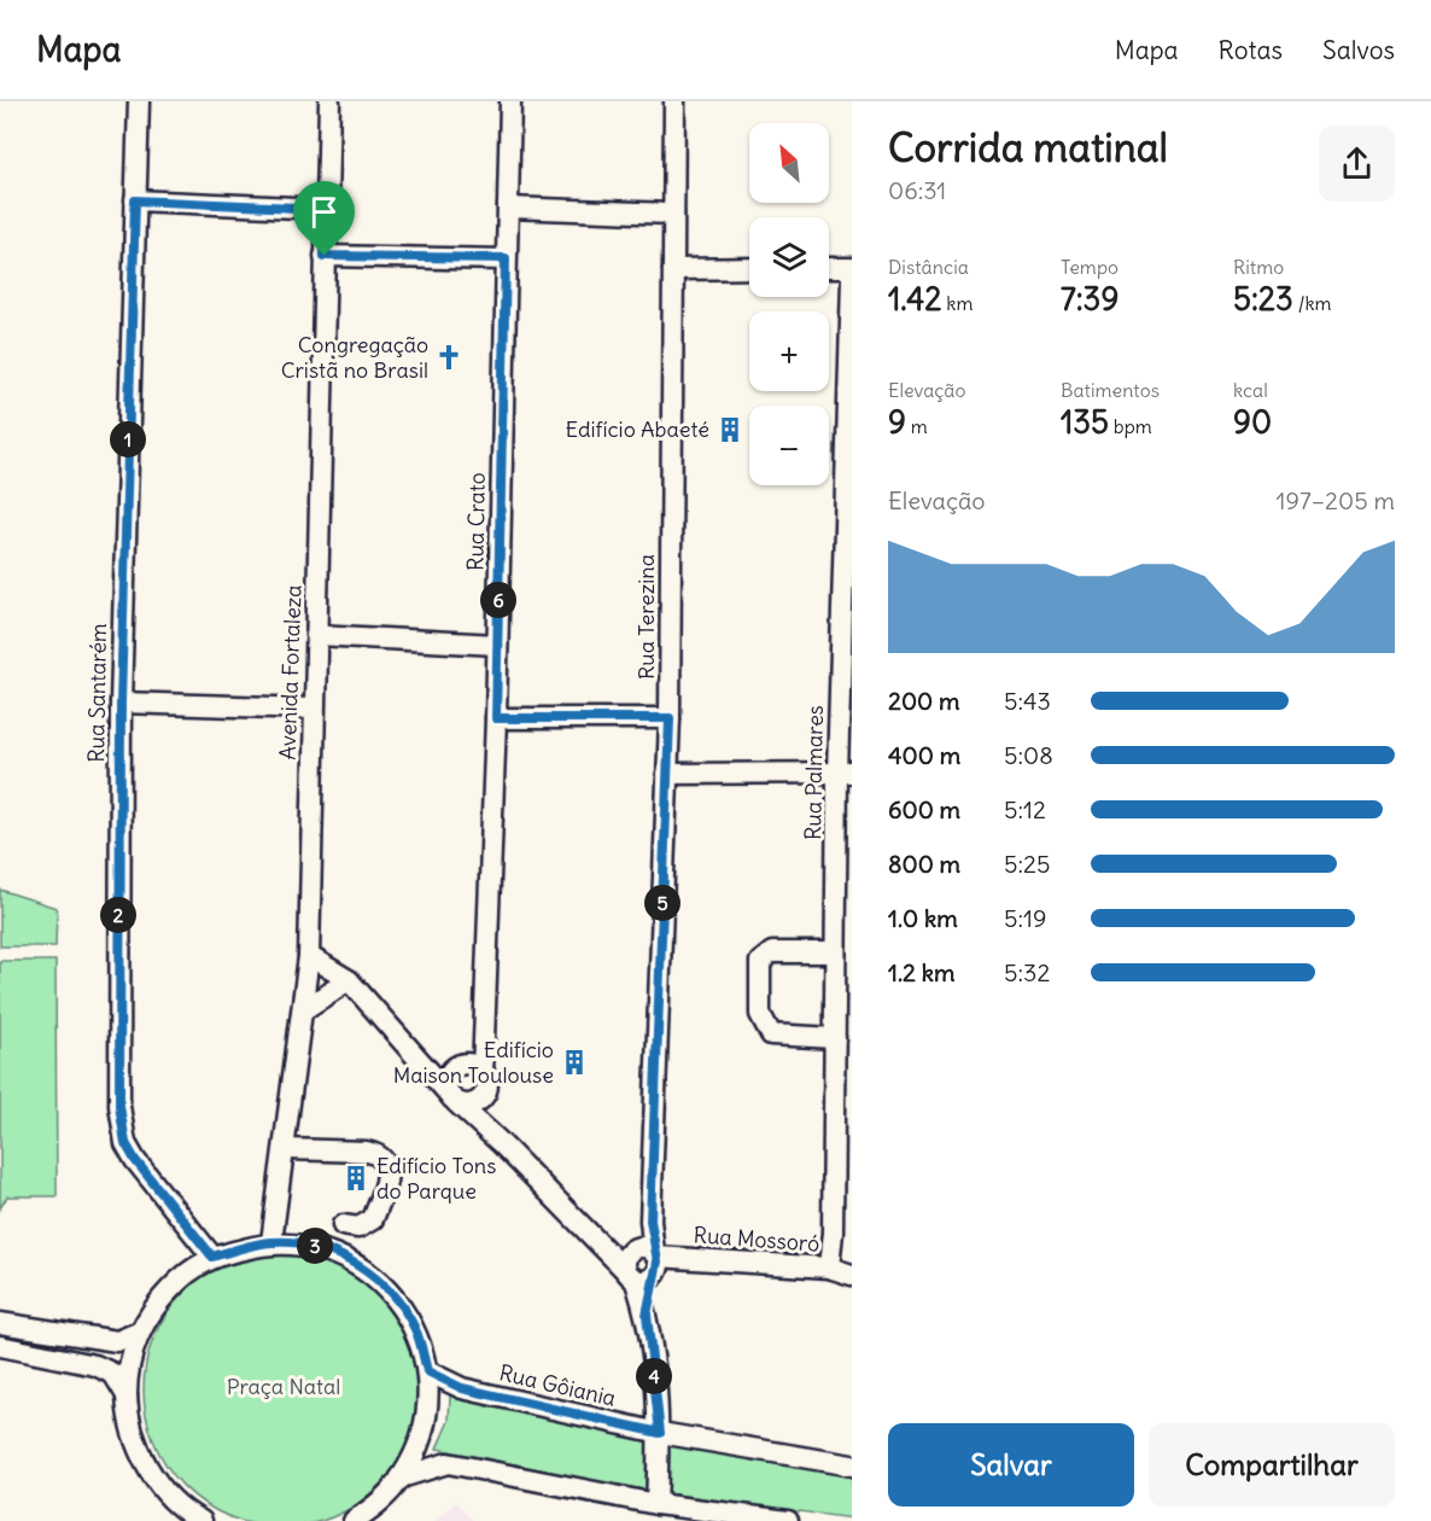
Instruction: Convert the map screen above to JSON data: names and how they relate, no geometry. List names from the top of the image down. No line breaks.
{"streets":{"street":["Rua Crato","Rua Terezina","Avenida Fortaleza","Rua Santarém","Rua Palmares","Rua Mossoró","Rua Gôiania"]},"crossings":[["Rua Terezina","Rua Mossoró"],["Rua Terezina","Rua Gôiania"],["Rua Palmares","Rua Mossoró"]],"parks":["Praça Natal"],"places":{"church":["Congregação Cristã no Brasil"],"building":["Edifício Abaeté","Edifício Maison Toulouse","Edifício Tons do Parque"]},"north":"top left","page":{"header":"Mapa","nav":["Mapa","Rotas","Salvos"],"heading":["Corrida matinal","06:31"],"map_buttons":["+","−"],"stats":[["Distância","1.42 km"],["Tempo","7:39"],["Ritmo","5:23 /km"],["Elevação","9 m"],["Batimentos","135 bpm"],["kcal","90"]],"pins":["1","6","5","2","3","4"],"chart":["Elevação","197–205 m"],"list":[{"name":"200 m","note":"5:43"},{"name":"400 m","note":"5:08"},{"name":"600 m","note":"5:12"},{"name":"800 m","note":"5:25"},{"name":"1.0 km","note":"5:19"},{"name":"1.2 km","note":"5:32"}],"buttons":["Salvar","Compartilhar"]}}
